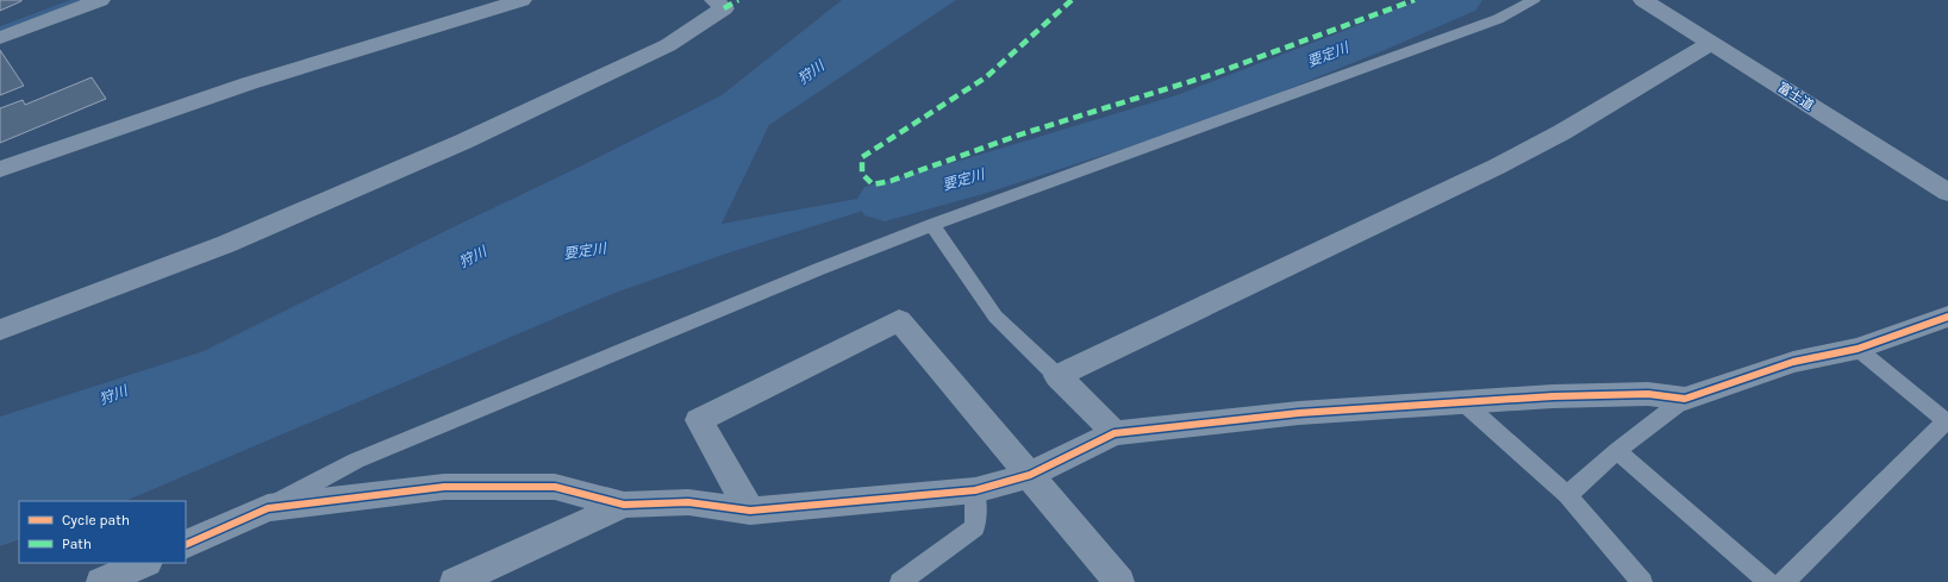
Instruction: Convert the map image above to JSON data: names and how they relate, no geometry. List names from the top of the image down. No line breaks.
{"streets":{"street":["富士道"]},"water":["要定川","狩川"],"legend":["Cycle path","Path"]}
